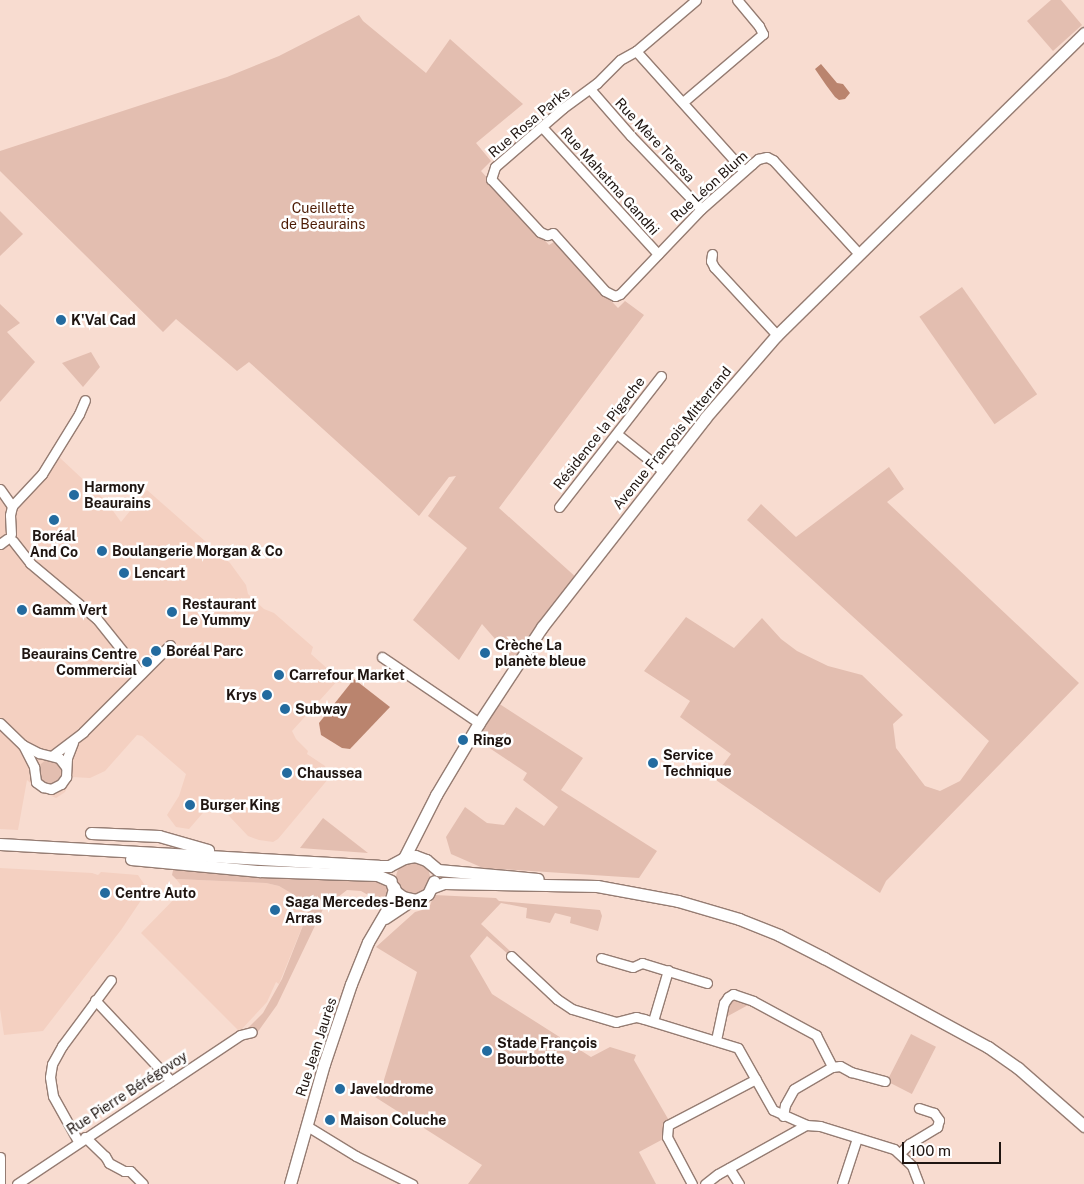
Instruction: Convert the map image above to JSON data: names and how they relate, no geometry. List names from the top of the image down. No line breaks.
{"streets":{"main road":["Avenue François Mitterrand","Rue Jean Jaurès"],"street":["Rue Rosa Parks","Rue Mère Teresa","Rue Mahatma Gandhi","Rue Léon Blum","Résidence la Pigache","Rue Pierre Bérégovoy"]},"crossings":[["Rue Rosa Parks","Rue Mère Teresa"],["Rue Rosa Parks","Rue Mahatma Gandhi"],["Rue Rosa Parks","Rue Léon Blum"],["Rue Mère Teresa","Rue Léon Blum"],["Rue Mahatma Gandhi","Rue Léon Blum"],["Rue Léon Blum","Avenue François Mitterrand"],["Avenue François Mitterrand","Rue Jean Jaurès"]],"parks":["Cueillette de Beaurains"],"places":["K'Val Cad","Harmony Beaurains","Boréal And Co","Boulangerie Morgan & Co","Lencart","Gamm Vert","Restaurant Le Yummy","Boréal Parc","Crèche La planète bleue","Beaurains Centre Commercial","Carrefour Market","Krys","Subway","Ringo","Service Technique","Chaussea","Burger King","Centre Auto","Saga Mercedes-Benz Arras","Stade François Bourbotte","Javelodrome","Maison Coluche"],"scale_bar":"100 m"}
